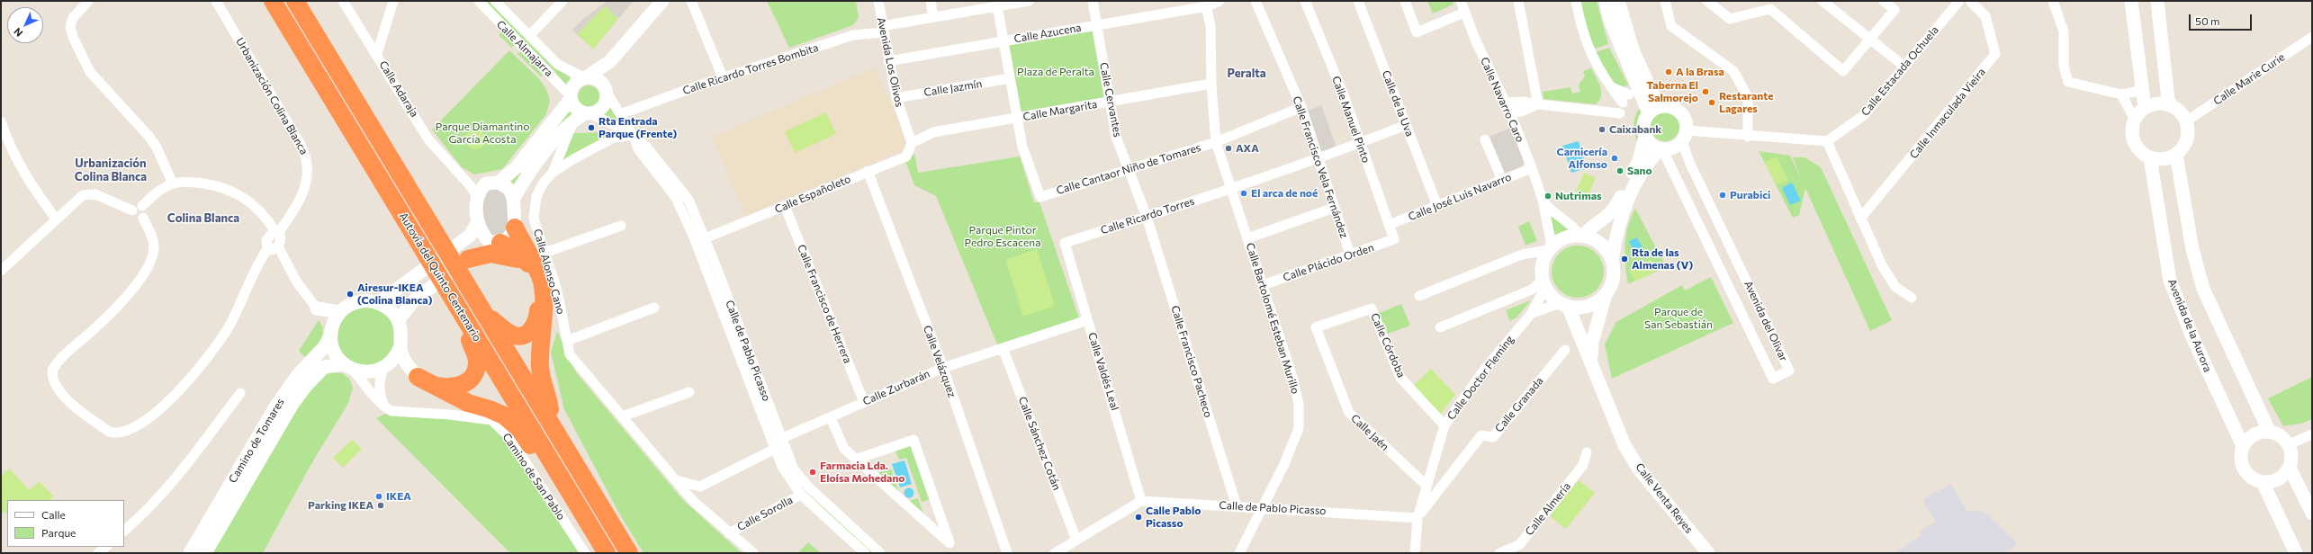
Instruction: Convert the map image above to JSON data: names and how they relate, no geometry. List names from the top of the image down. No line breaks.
{"streets":{"highway":["Autovía del Quinto Centenario"],"street":["Calle Azucena","Calle Almajarra","Avenida Los Olivos","Calle Ricardo Torres Bombita","Calle Estacada Ochuela","Calle Marie Curie","Calle Jazmín","Calle Adaraja","Urbanización Colina Blanca","Calle Cervantes","Calle Navarro Caro","Calle de la Uva","Calle Margarita","Calle Inmaculada Vieira","Calle Manuel Pinto","Calle Francisco Vela Fernández","Calle Cantaor Niño de Tomares","Calle Españoleto","Calle José Luis Navarro","Calle Ricardo Torres","Calle Plácido Orden","Calle Alonso Cano","Calle Francisco de Herrera","Calle Bartolomé Esteban Murillo","Avenida del Olivar","Avenida de la Aurora","Calle Córdoba","Calle de Pablo Picasso","Calle Velázquez","Calle Francisco Pacheco","Calle Valdés Leal","Calle Doctor Fleming","Calle Zurbarán","Calle Granada","Calle Jaén","Camino de Tomares","Calle Sánchez Cotán","Camino de San Pablo","Calle Venta Reyes","Calle Almería","Calle Sorolla"]},"crossings":[["Calle Azucena","Avenida Los Olivos"],["Calle Azucena","Calle Cervantes"],["Calle Azucena","Calle Bartolomé Esteban Murillo"],["Calle Almajarra","Calle de Pablo Picasso"],["Avenida Los Olivos","Calle Ricardo Torres Bombita"],["Avenida Los Olivos","Calle Jazmín"],["Avenida Los Olivos","Calle Margarita"],["Avenida Los Olivos","Calle Españoleto"],["Calle Ricardo Torres Bombita","Calle de Pablo Picasso"],["Calle Marie Curie","Avenida de la Aurora"],["Calle Cervantes","Calle Margarita"],["Calle Cervantes","Calle Cantaor Niño de Tomares"],["Calle Cervantes","Calle Ricardo Torres"],["Calle Cervantes","Calle Francisco Pacheco"],["Calle Navarro Caro","Calle José Luis Navarro"],["Calle Navarro Caro","Calle Doctor Fleming"],["Calle Navarro Caro","Calle Venta Reyes"],["Calle de la Uva","Calle José Luis Navarro"],["Calle de la Uva","Calle Ricardo Torres"],["Calle Margarita","Calle Cantaor Niño de Tomares"],["Calle Margarita","Calle Españoleto"],["Calle Margarita","Calle Bartolomé Esteban Murillo"],["Calle Manuel Pinto","Calle José Luis Navarro"],["Calle Manuel Pinto","Calle Ricardo Torres"],["Calle Manuel Pinto","Calle Plácido Orden"],["Calle Francisco Vela Fernández","Calle Cantaor Niño de Tomares"],["Calle Francisco Vela Fernández","Calle Ricardo Torres"],["Calle Francisco Vela Fernández","Calle Plácido Orden"],["Calle Cantaor Niño de Tomares","Calle Bartolomé Esteban Murillo"],["Calle Españoleto","Calle Francisco de Herrera"],["Calle Españoleto","Calle de Pablo Picasso"],["Calle Españoleto","Calle Velázquez"],["Calle Ricardo Torres","Calle Bartolomé Esteban Murillo"],["Calle Ricardo Torres","Calle Francisco Pacheco"],["Calle Ricardo Torres","Calle Valdés Leal"],["Calle Plácido Orden","Calle Bartolomé Esteban Murillo"],["Calle Alonso Cano","Calle de Pablo Picasso"],["Calle Alonso Cano","Calle Sorolla"],["Calle Francisco de Herrera","Calle Zurbarán"],["Calle Bartolomé Esteban Murillo","Calle de Pablo Picasso"],["Calle Córdoba","Calle Doctor Fleming"],["Calle Córdoba","Calle Jaén"],["Calle de Pablo Picasso","Calle Francisco Pacheco"],["Calle de Pablo Picasso","Calle Valdés Leal"],["Calle de Pablo Picasso","Calle Doctor Fleming"],["Calle de Pablo Picasso","Calle Zurbarán"],["Calle de Pablo Picasso","Calle Granada"],["Calle de Pablo Picasso","Calle Sorolla"],["Calle Velázquez","Calle Zurbarán"],["Calle Valdés Leal","Calle Zurbarán"],["Calle Doctor Fleming","Calle Granada"],["Calle Doctor Fleming","Calle Jaén"],["Calle Doctor Fleming","Calle Venta Reyes"],["Calle Zurbarán","Calle Sánchez Cotán"]],"districts":["Peralta","Urbanización Colina Blanca","Colina Blanca"],"parks":["Plaza de Peralta","Parque Diamantino García Acosta","Parque Pintor Pedro Escacena","Parque de San Sebastián"],"places":["A la Brasa","Taberna El Salmorejo","Restarante Lagares","Rta Entrada Parque (Frente)","Caixabank","AXA","Carnicería Alfonso","Sano","El arca de noé","Purabici","Nutrimas","Rta de las Almenas (V)","Airesur-IKEA (Colina Blanca)","Farmacia Lda. Eloísa Mohedano","IKEA","Parking IKEA","Calle Pablo Picasso"],"legend":["Calle","Parque"],"scale_bar":"50 m","north":"bottom left"}
